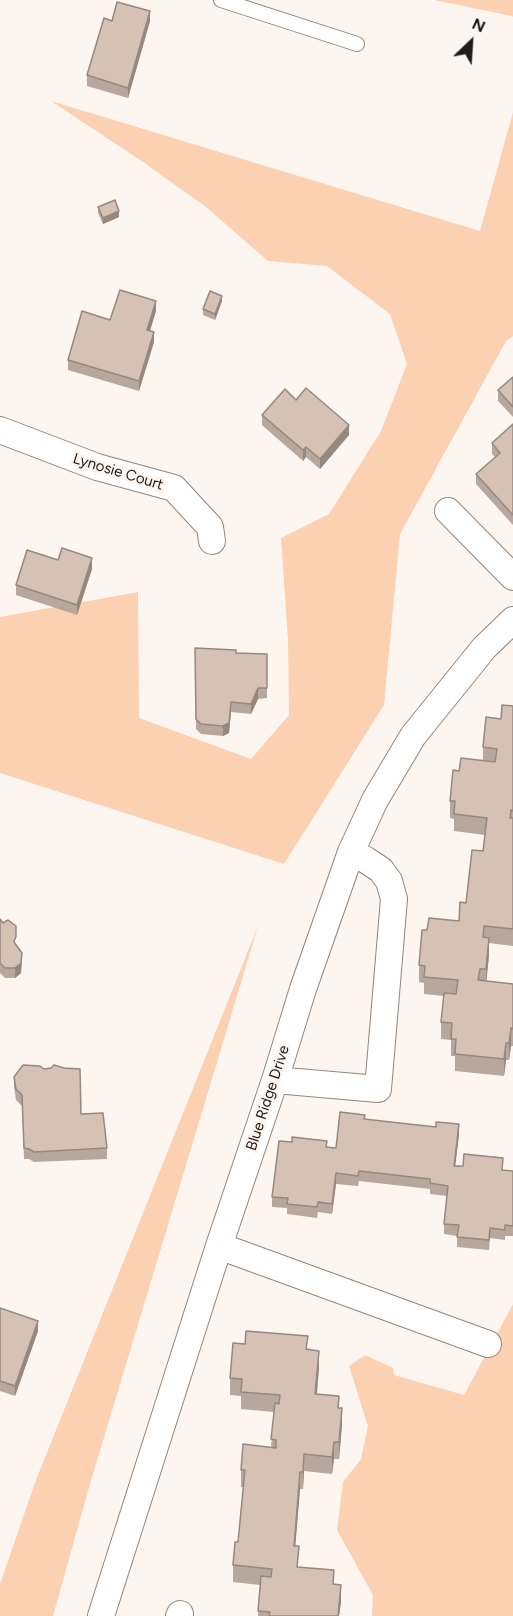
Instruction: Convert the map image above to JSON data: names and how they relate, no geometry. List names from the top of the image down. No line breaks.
{"streets":{"street":["Lynosie Court","Blue Ridge Drive"]},"north":"top right"}
